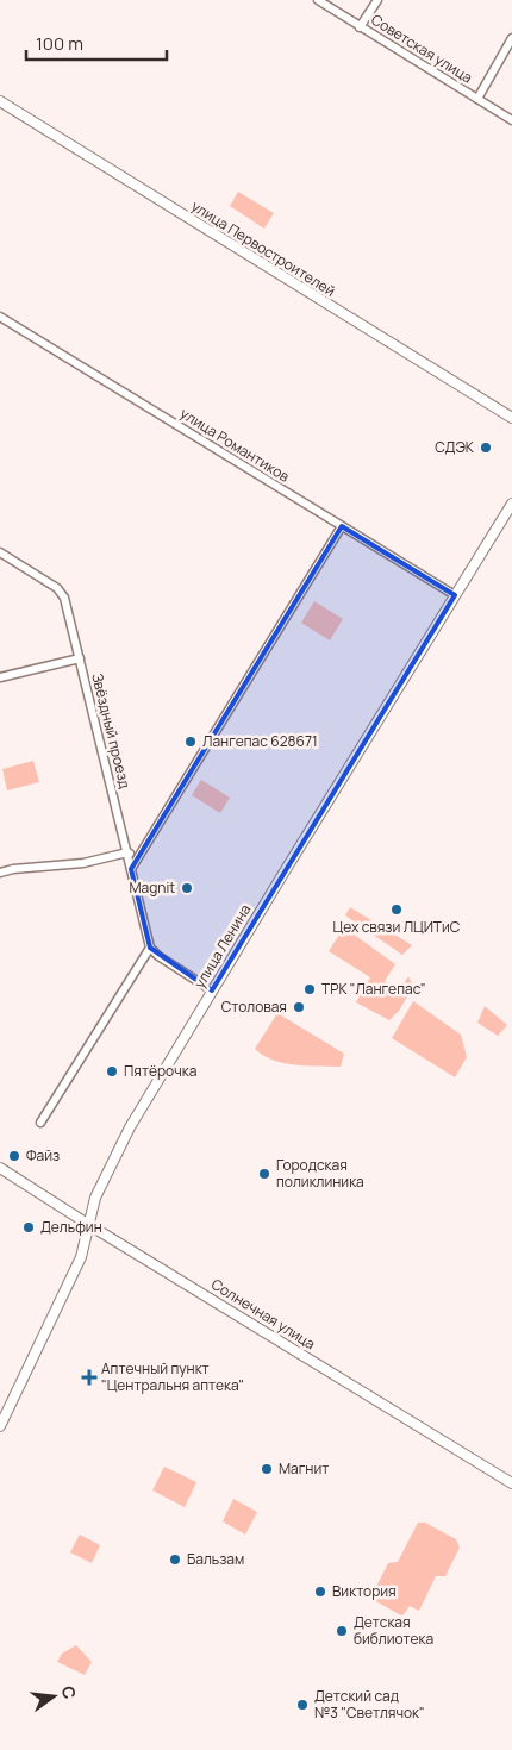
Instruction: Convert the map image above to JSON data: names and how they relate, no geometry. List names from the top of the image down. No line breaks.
{"streets":{"street":["Советская улица","улица Первостроителей","улица Романтиков","Звёздный проезд","улица Ленина","Солнечная улица"]},"crossings":[["улица Романтиков","улица Ленина"],["улица Ленина","Солнечная улица"]],"places":{"other":["СДЭК","Лангепас 628671","Magnit","Цех связи ЛЦИТиС","ТРК \"Лангепас\"","Столовая","Пятёрочка","Файз","Городская поликлиника","Дельфин","Магнит","Бальзам","Виктория","Детская библиотека","Детский сад №3 \"Светлячок\""],"health":["Аптечный пункт \"Центральня аптека\""]},"scale_bar":"100 m","north":"right"}
